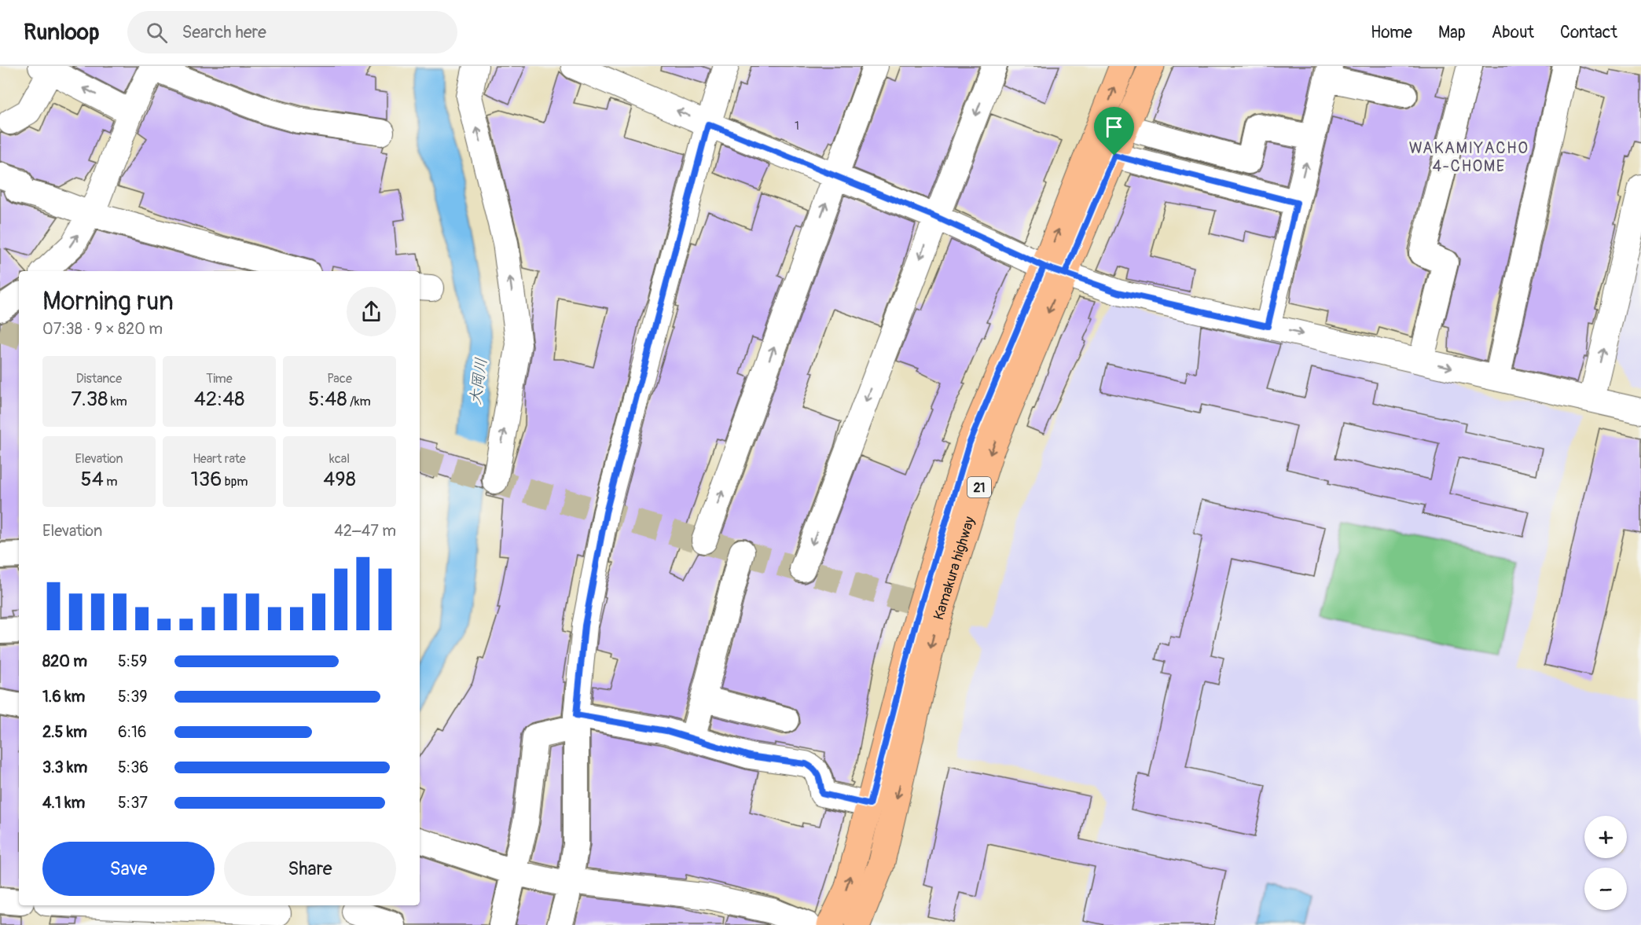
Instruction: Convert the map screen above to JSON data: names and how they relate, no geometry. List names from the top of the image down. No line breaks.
{"streets":{"main road":["21","Kamakura highway"]},"districts":["WAKAMIYACHO 4-CHOME"],"water":["大岡川"],"house_numbers":["1"],"page":{"header":"Runloop","search":"Search here","nav":["Home","Map","About","Contact"],"heading":["Morning run","07:38 · 9 × 820 m"],"stats":[["Distance","7.38 km"],["Time","42:48"],["Pace","5:48 /km"],["Elevation","54 m"],["Heart rate","136 bpm"],["kcal","498"]],"chart":["Elevation","42–47 m"],"list":[{"name":"820 m","note":"5:59"},{"name":"1.6 km","note":"5:39"},{"name":"2.5 km","note":"6:16"},{"name":"3.3 km","note":"5:36"},{"name":"4.1 km","note":"5:37"}],"map_buttons":["+","−"],"buttons":["Save","Share"]}}
